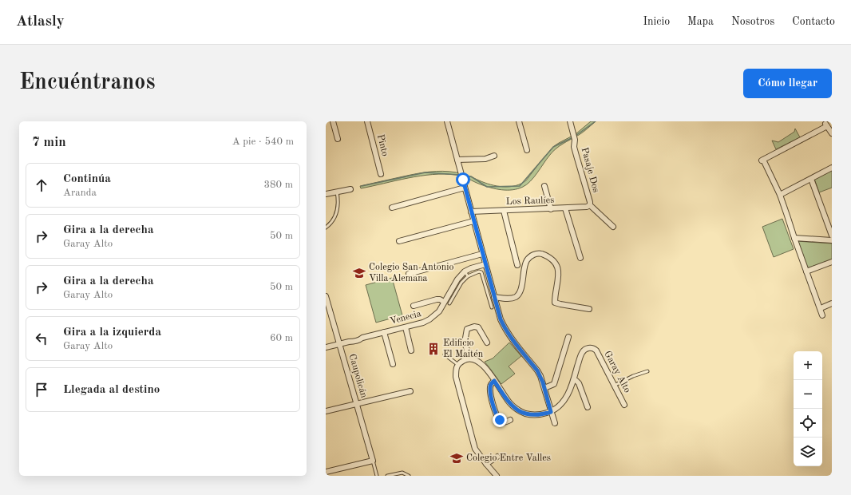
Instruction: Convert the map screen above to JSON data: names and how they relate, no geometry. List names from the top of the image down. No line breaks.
{"streets":{"street":["Pinto","Pasaje Dos","Los Raulíes","Venecia","Garay Alto","Caupolicán"]},"crossings":[["Pasaje Dos","Los Raulíes"],["Venecia","Caupolicán"]],"places":{"school or university":["Colegio San Antonio Villa Alemana","Colegio Entre Valles"],"building":["Edificio El Maitén"]},"page":{"header":"Atlasly","nav":["Inicio","Mapa","Nosotros","Contacto"],"buttons":"Cómo llegar","title":"Encuéntranos","heading":["7 min","A pie · 540 m"],"list":[["Continúa","Aranda","380 m"],["Gira a la derecha","Garay Alto","50 m"],["Gira a la derecha","Garay Alto","50 m"],["Gira a la izquierda","Garay Alto","60 m"],"Llegada al destino"],"map_buttons":["+","−"]}}
